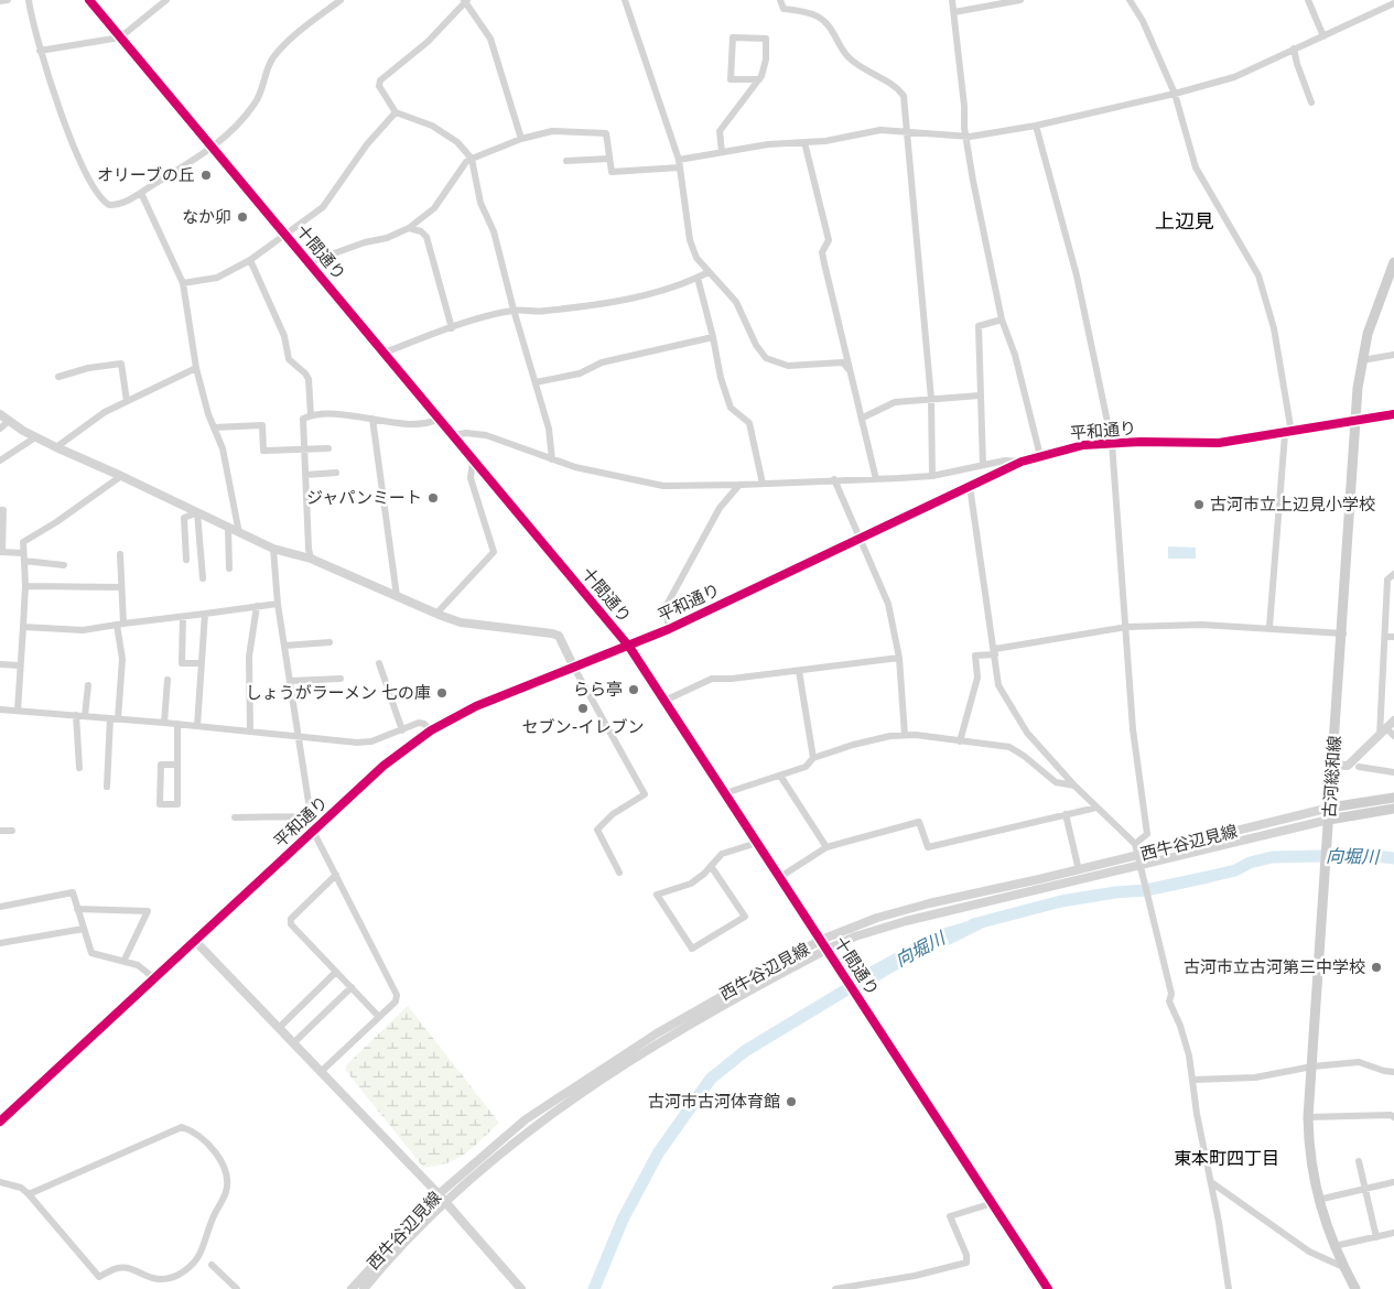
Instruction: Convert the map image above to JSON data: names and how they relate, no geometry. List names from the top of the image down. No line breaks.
{"streets":{"main road":["古河総和線"],"street":["十間通り","平和通り","西牛谷辺見線"]},"crossings":[["十間通り","平和通り"],["十間通り","西牛谷辺見線"],["平和通り","古河総和線"],["古河総和線","西牛谷辺見線"]],"districts":["上辺見","東本町四丁目"],"water":["向堀川"],"places":["オリーブの丘","なか卯","ジャパンミート","古河市立上辺見小学校","らら亭","しょうがラーメン 七の庫","セブン-イレブン","古河市立古河第三中学校","古河市古河体育館"]}
